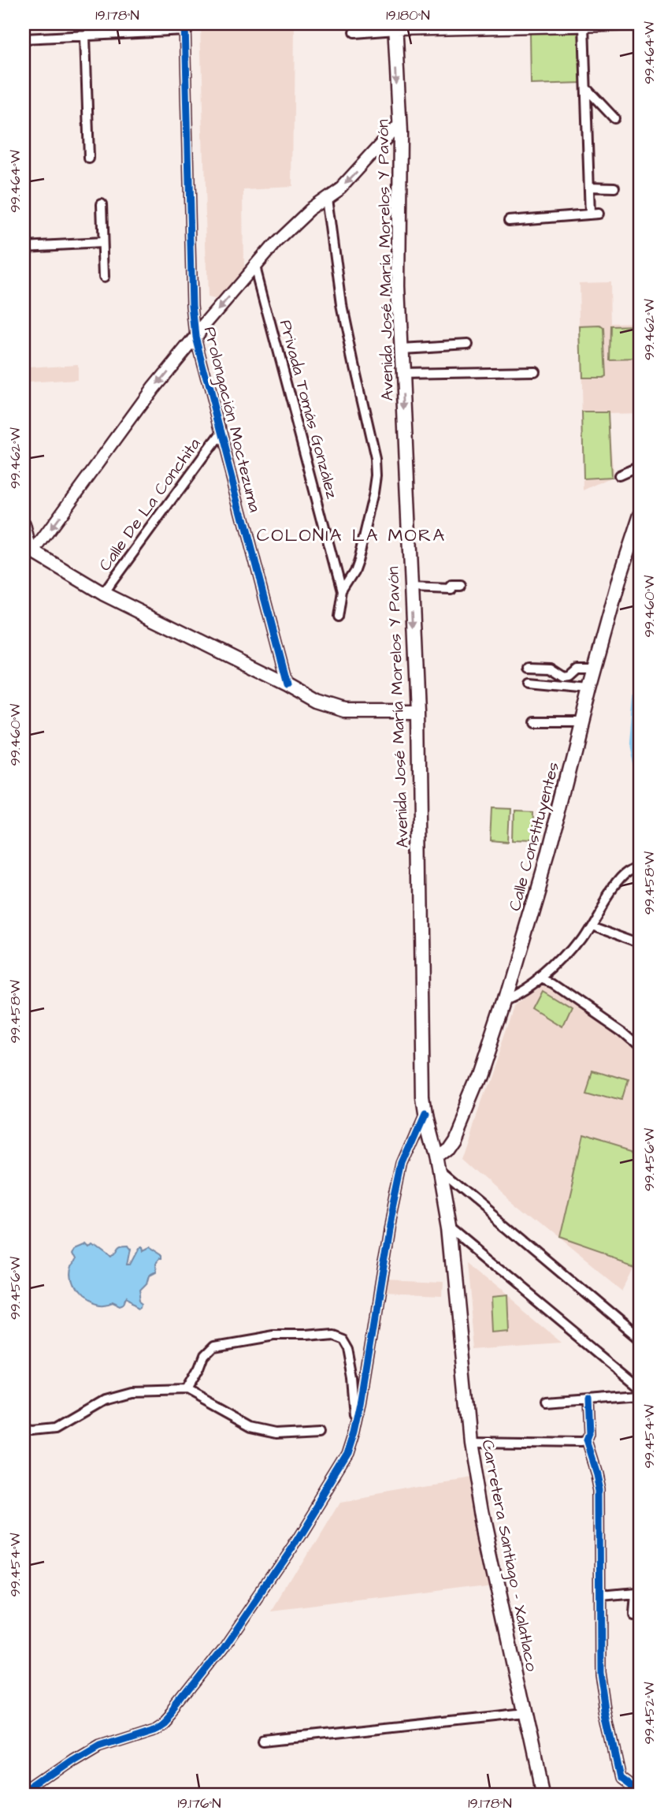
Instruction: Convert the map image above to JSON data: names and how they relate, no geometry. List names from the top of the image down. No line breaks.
{"streets":{"main road":["Avenida José María Morelos Y Pavón","Calle Constituyentes","Carretera Santiago - Xalatlaco"],"street":["Privada Tomás González","Prolongación Moctezuma","Calle De La Conchita"]},"crossings":[["Avenida José María Morelos Y Pavón","Calle Constituyentes"],["Avenida José María Morelos Y Pavón","Carretera Santiago - Xalatlaco"],["Prolongación Moctezuma","Calle De La Conchita"],["Calle Constituyentes","Carretera Santiago - Xalatlaco"]],"one_way":["Avenida José María Morelos Y Pavón"],"districts":["COLONIA LA MORA"],"coordinates":["19.178°N","19.180°N","99.464°W","99.462°W","99.460°W","99.458°W","99.456°W","99.454°W","99.452°W","19.176°N"]}
